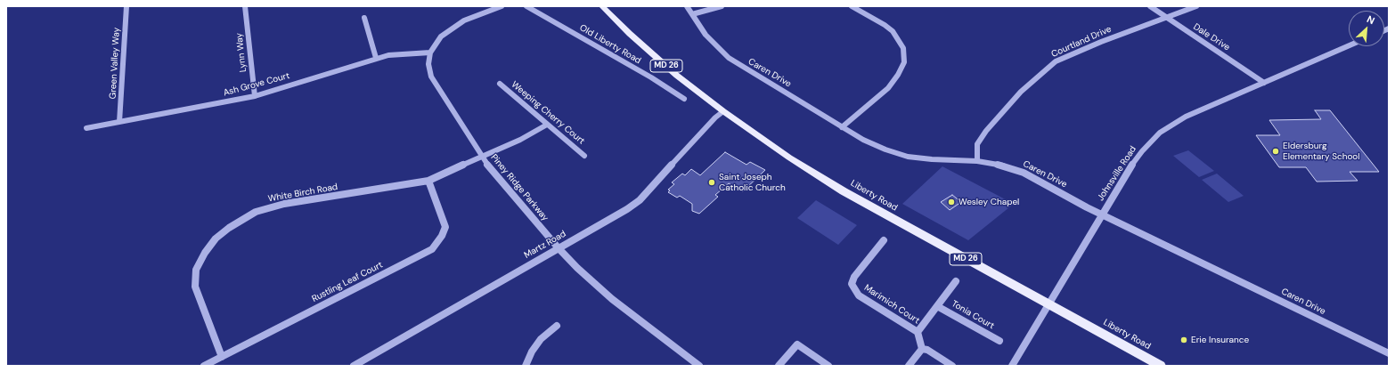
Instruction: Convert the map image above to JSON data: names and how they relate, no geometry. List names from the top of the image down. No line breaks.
{"streets":{"main road":["MD 26","Liberty Road"],"street":["Dale Drive","Courtland Drive","Old Liberty Road","Lynn Way","Green Valley Way","Caren Drive","Ash Grove Court","Weeping Cherry Court","Johnsville Road","Piney Ridge Parkway","White Birch Road","Martz Road","Rustling Leaf Court","Marimich Court","Tonia Court"]},"crossings":[["Dale Drive","Courtland Drive"],["Dale Drive","Johnsville Road"],["Courtland Drive","Caren Drive"],["Lynn Way","Ash Grove Court"],["Green Valley Way","Ash Grove Court"],["Caren Drive","Johnsville Road"],["Ash Grove Court","Piney Ridge Parkway"],["Weeping Cherry Court","White Birch Road"],["Johnsville Road","Liberty Road"],["Piney Ridge Parkway","White Birch Road"],["Piney Ridge Parkway","Martz Road"],["White Birch Road","Rustling Leaf Court"],["Liberty Road","Martz Road"],["Marimich Court","Tonia Court"]],"places":["Eldersburg Elementary School","Saint Joseph Catholic Church","Wesley Chapel","Erie Insurance"],"north":"top right"}
